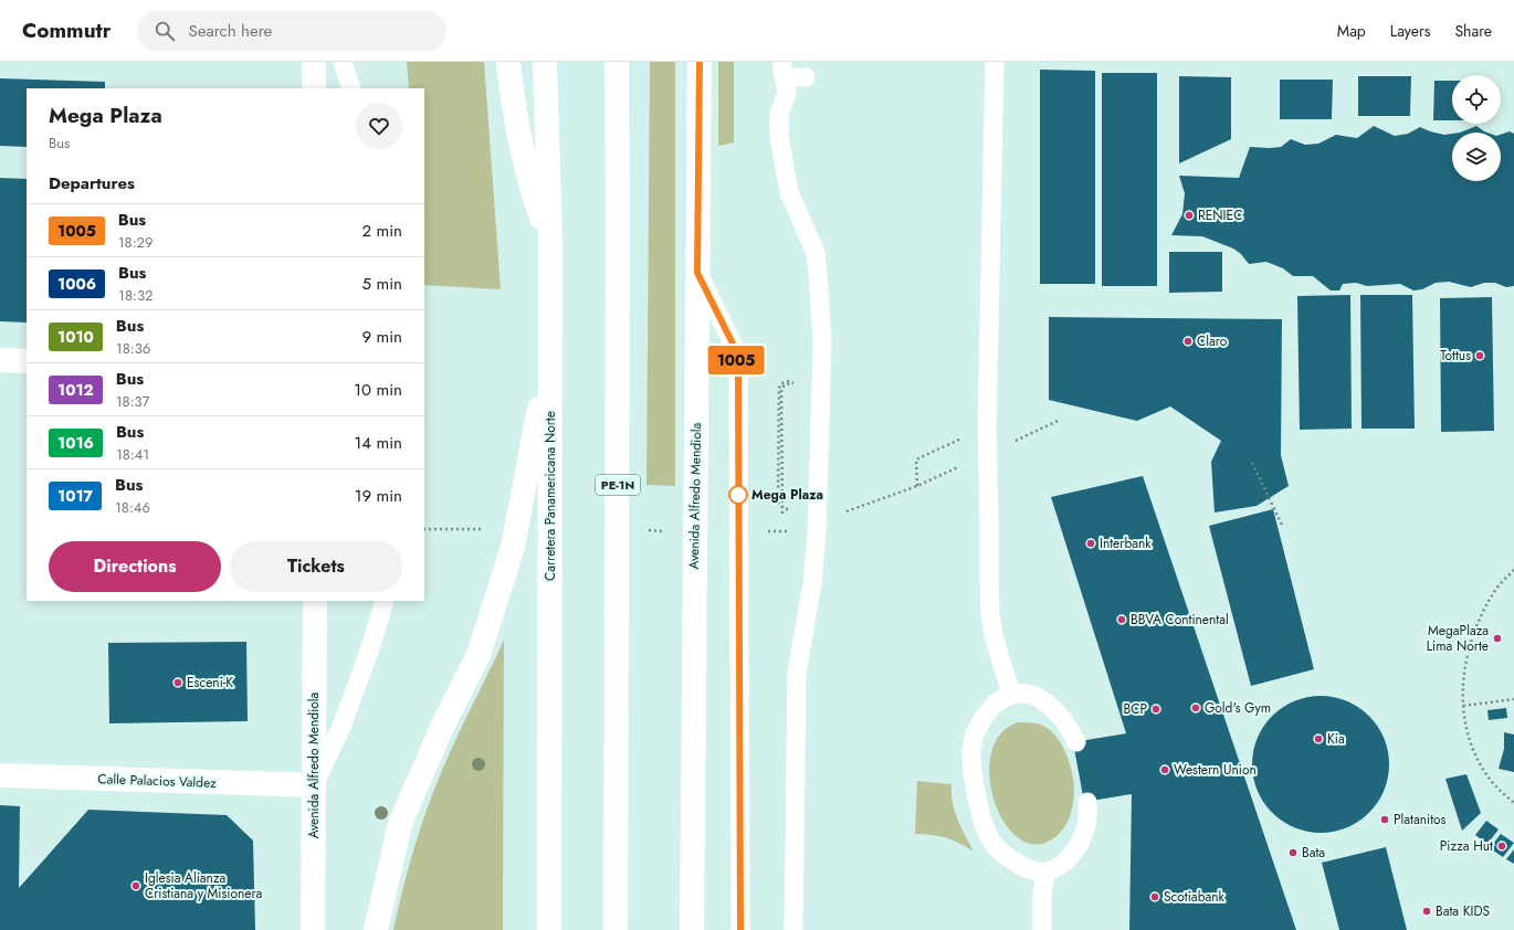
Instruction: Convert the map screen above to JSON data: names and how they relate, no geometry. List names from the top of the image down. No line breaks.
{"streets":{"main road":["PE-1N","Carretera Panamericana Norte","Avenida Alfredo Mendiola","Calle Palacios Valdez"]},"crossings":[["Avenida Alfredo Mendiola","Calle Palacios Valdez"]],"places":["RENIEC","Claro","Tottus","Mega Plaza","Interbank","BBVA Continental","MegaPlaza Lima Norte","Esceni-K","Gold's Gym","BCP","Kia","Western Union","Platanitos","Pizza Hut","Bata","Iglesia Alianza Cristiana y Misionera","Scotiabank","Bata KIDS"],"lines":["bus line 1005"],"page":{"header":"Commutr","search":"Search here","nav":["Map","Layers","Share"],"on_map":"1005","heading":[["Mega Plaza","Bus"],"Departures"],"list":[{"mark":"1005","name":"Bus","note":"18:29","value":"2 min"},{"mark":"1006","name":"Bus","note":"18:32","value":"5 min"},{"mark":"1010","name":"Bus","note":"18:36","value":"9 min"},{"mark":"1012","name":"Bus","note":"18:37","value":"10 min"},{"mark":"1016","name":"Bus","note":"18:41","value":"14 min"},{"mark":"1017","name":"Bus","note":"18:46","value":"19 min"}],"buttons":["Directions","Tickets"]}}
